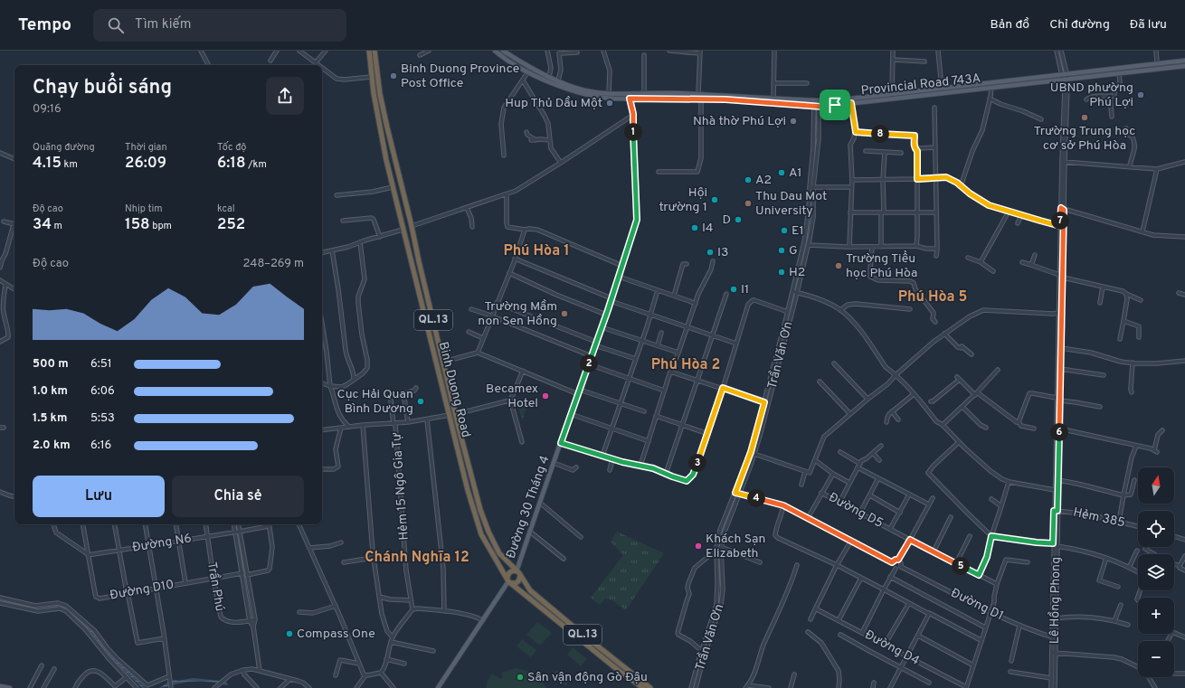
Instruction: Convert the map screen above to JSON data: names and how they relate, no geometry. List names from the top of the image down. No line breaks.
{"streets":{"highway":["QL.13","Binh Duong Road"],"main road":["Provincial Road 743A","Đường 30 Tháng 4"],"street":["Trần Văn Ơn","Hẻm 15 Ngô Gia Tự","Đường D5","Hẻm 385","Đường N6","Trần Phú","Đường D10","Lê Hồng Phong","Đường D1","Đường D4"]},"crossings":[["Provincial Road 743A","Trần Văn Ơn"],["Provincial Road 743A","Đường 30 Tháng 4"],["Provincial Road 743A","Lê Hồng Phong"],["QL.13","Binh Duong Road"],["QL.13","Đường 30 Tháng 4"],["Binh Duong Road","Đường 30 Tháng 4"],["Hẻm 385","Lê Hồng Phong"],["Đường N6","Trần Phú"],["Đường N6","Đường D10"],["Trần Phú","Đường D10"],["Lê Hồng Phong","Đường D1"]],"districts":["Phú Hòa 1","Phú Hòa 5","Phú Hòa 2","Chánh Nghĩa 12"],"places":["Binh Duong Province Post Office","UBND phường Phú Lợi","Hup Thủ Dầu Một","Trường Trung học cơ sở Phú Hòa","Nhà thờ Phú Lợi","A1","A2","Hội trường 1","Thu Dau Mot University","D","I4","E1","G","I3","Trường Tiểu học Phú Hòa","H2","I1","Trường Mầm non Sen Hồng","Becamex Hotel","Cục Hải Quan Bình Dương","Khách Sạn Elizabeth","Compass One","Sân vận động Gò Đậu"],"north":"top","page":{"header":"Tempo","search":"Tìm kiếm","nav":["Bản đồ","Chỉ đường","Đã lưu"],"heading":["Chạy buổi sáng","09:16"],"pins":["1","8","7","2","6","3","4","5"],"stats":[["Quãng đường","4.15 km"],["Thời gian","26:09"],["Tốc độ","6:18 /km"],["Độ cao","34 m"],["Nhịp tim","158 bpm"],["kcal","252"]],"chart":["Độ cao","248–269 m"],"list":[{"name":"500 m","note":"6:51"},{"name":"1.0 km","note":"6:06"},{"name":"1.5 km","note":"5:53"},{"name":"2.0 km","note":"6:16"}],"map_buttons":["+","−"],"buttons":["Lưu","Chia sẻ"]}}
